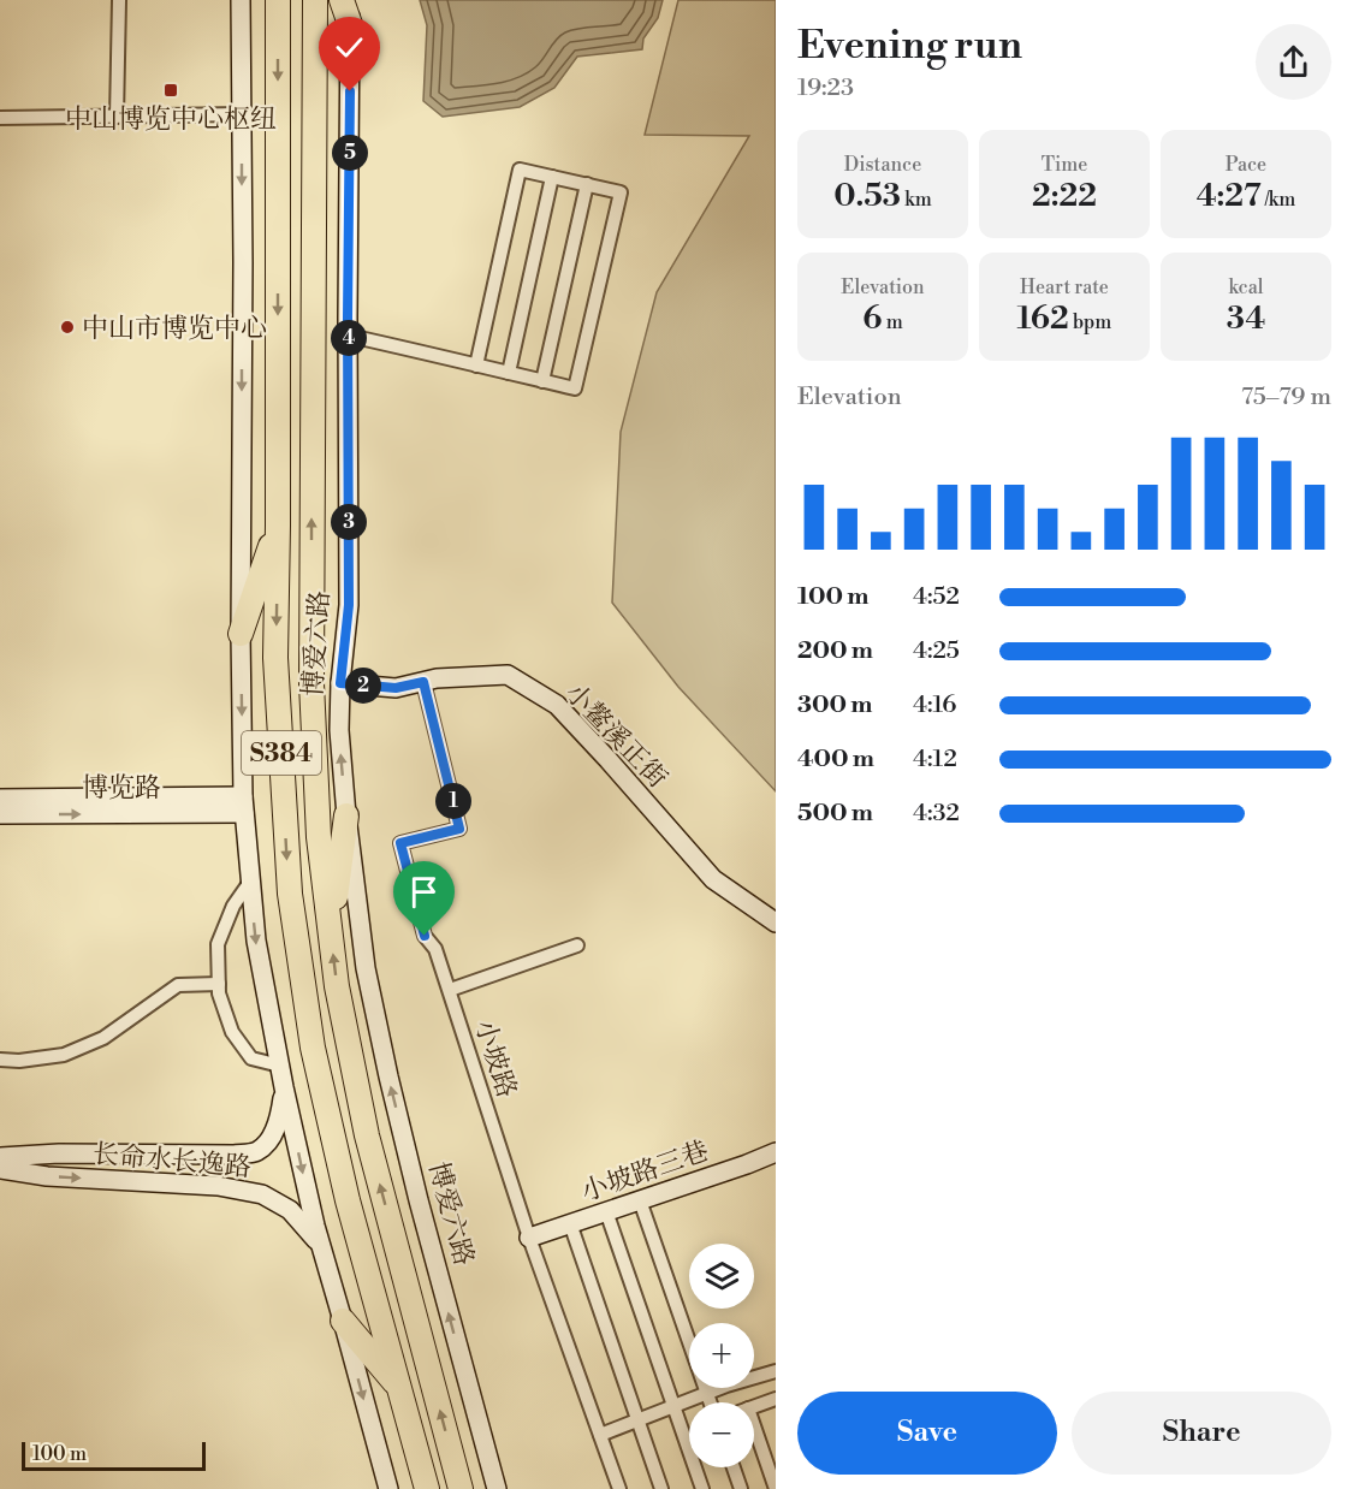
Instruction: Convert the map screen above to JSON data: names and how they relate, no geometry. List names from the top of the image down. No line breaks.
{"streets":{"highway":["博爱六路","S384"],"street":["小鳌溪正街","博览路","小坡路","长命水长逸路","小坡路三巷"]},"crossings":[["博爱六路","小鳌溪正街"],["小鳌溪正街","小坡路"],["小坡路","小坡路三巷"]],"one_way":["长命水长逸路"],"places":{"transit":["中山博览中心枢纽"],"other":["中山市博览中心"]},"scale_bar":"100 m","page":{"heading":["Evening run","19:23"],"stats":[["Distance","0.53 km"],["Time","2:22"],["Pace","4:27 /km"],["Elevation","6 m"],["Heart rate","162 bpm"],["kcal","34"]],"pins":["5","4","3","2","1"],"chart":["Elevation","75–79 m"],"list":[{"name":"100 m","note":"4:52"},{"name":"200 m","note":"4:25"},{"name":"300 m","note":"4:16"},{"name":"400 m","note":"4:12"},{"name":"500 m","note":"4:32"}],"map_buttons":["+","−"],"buttons":["Save","Share"],"scale":"100 m"}}
